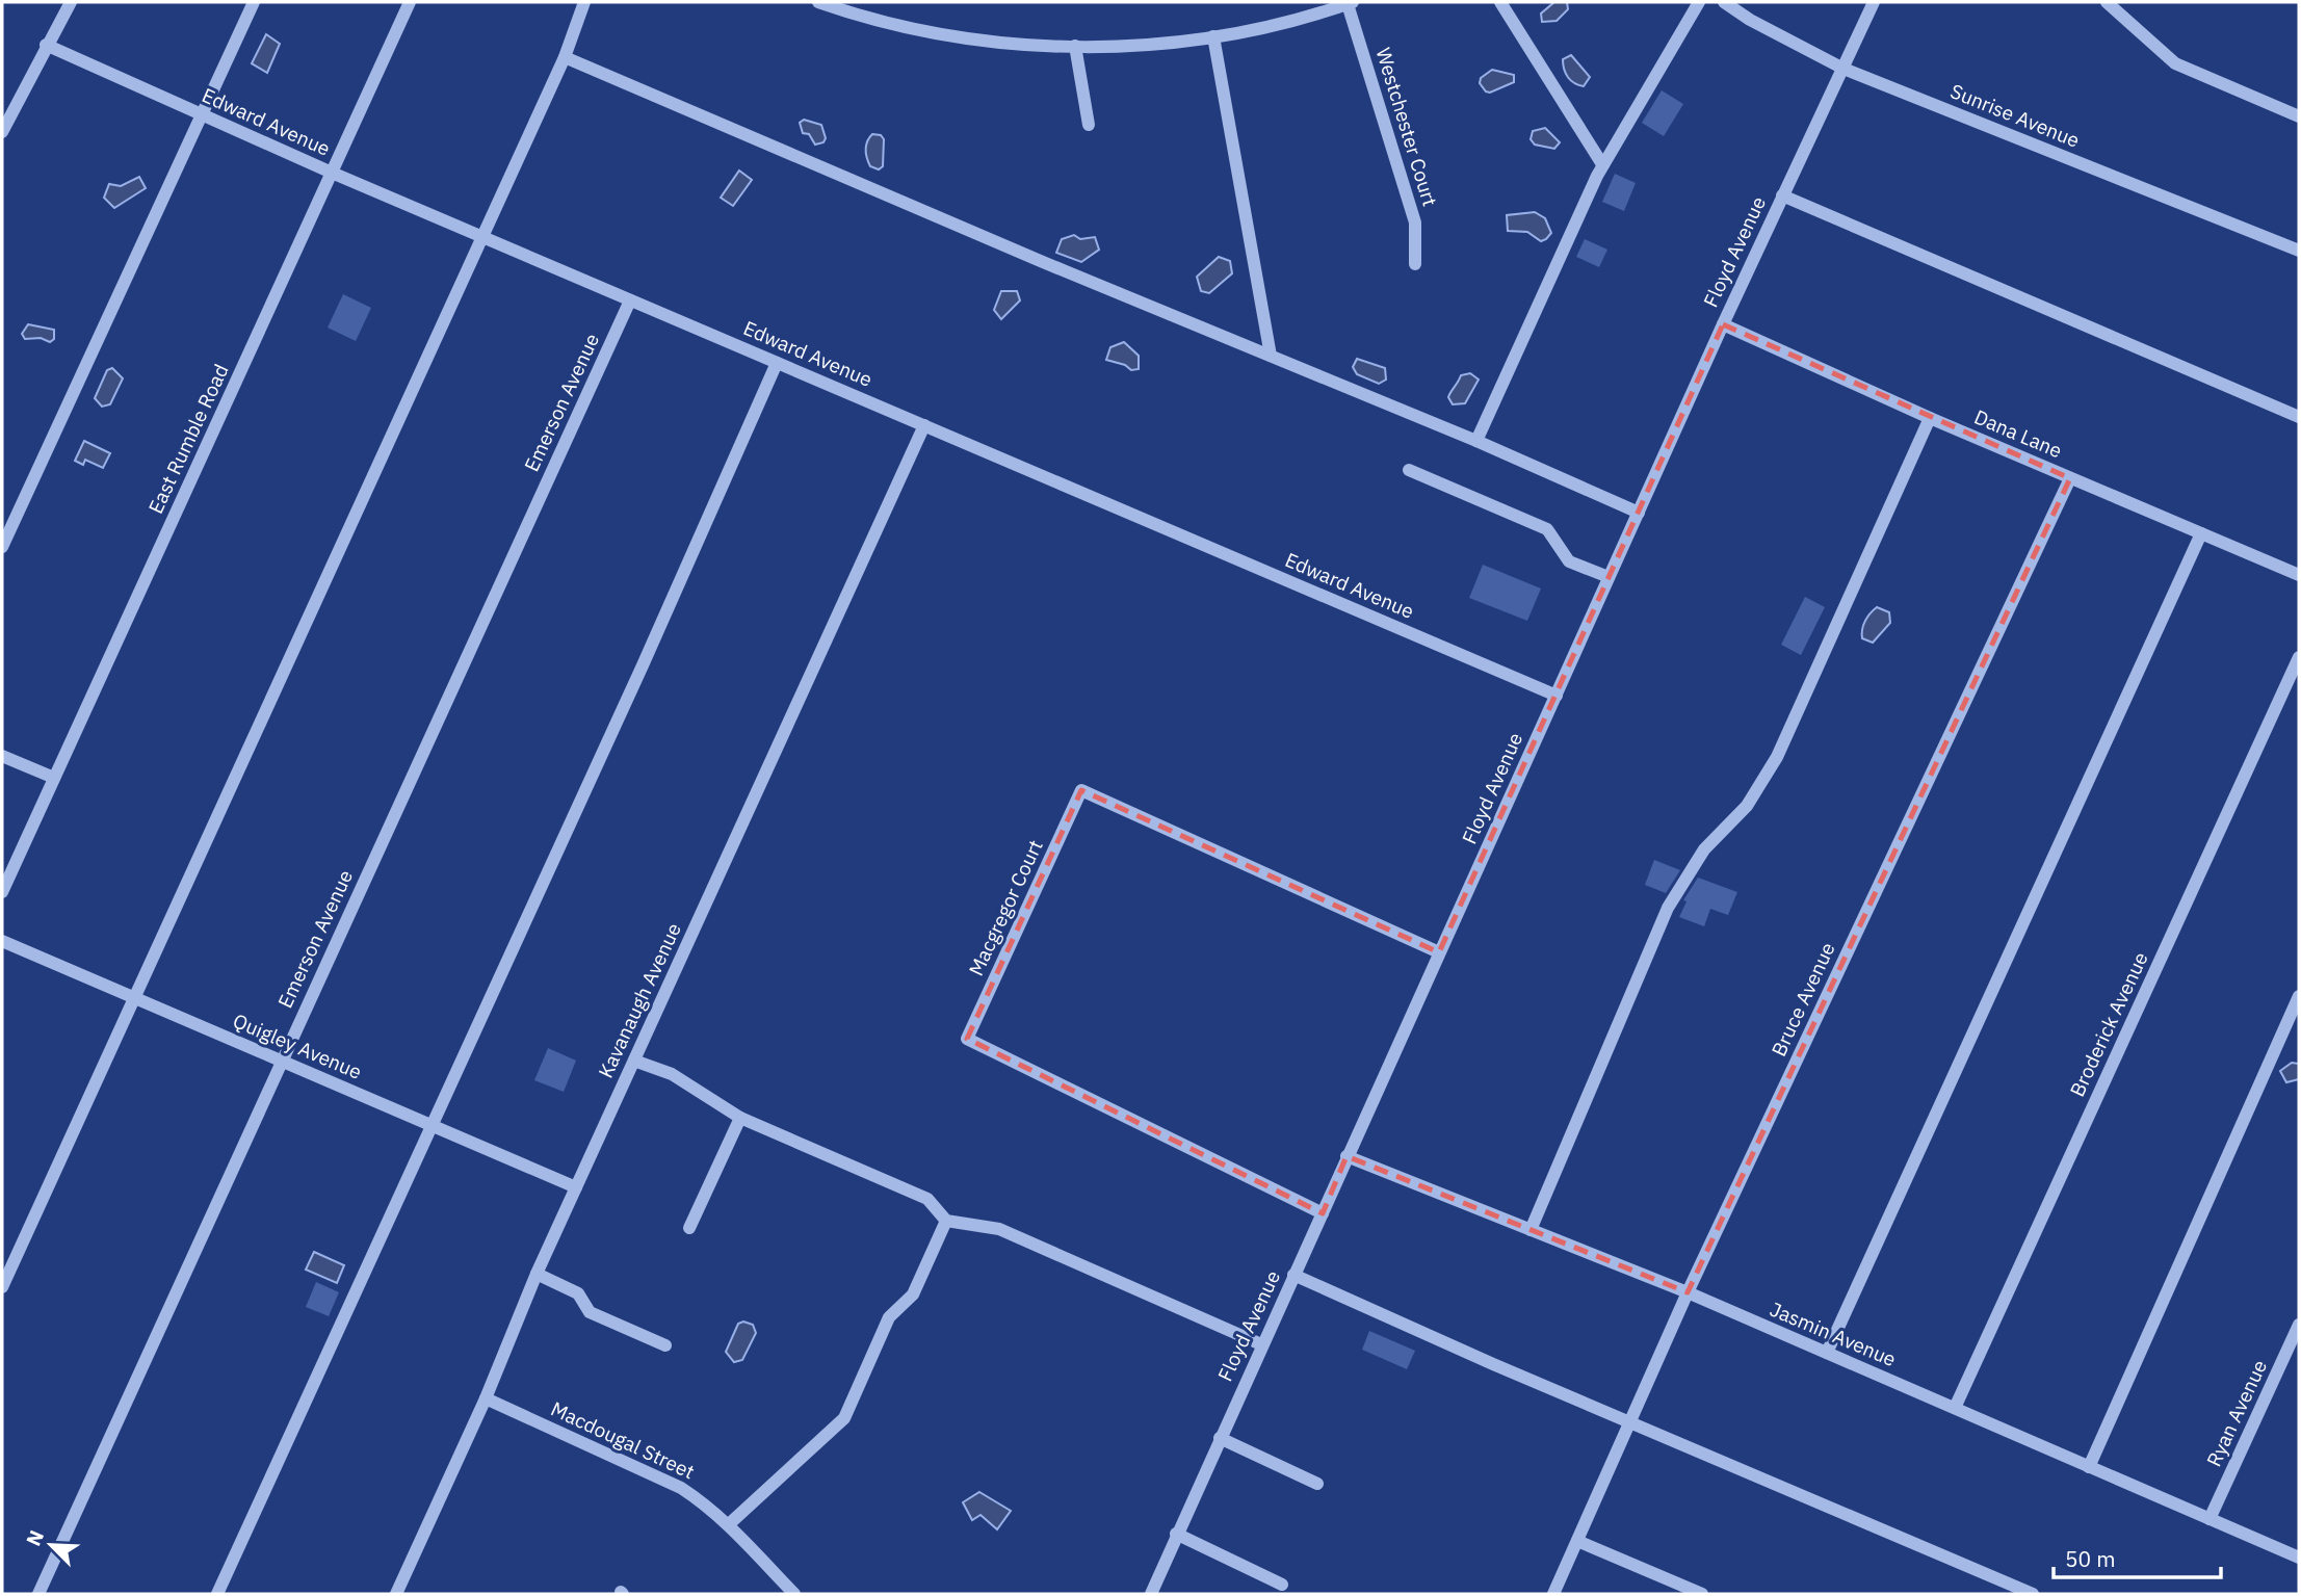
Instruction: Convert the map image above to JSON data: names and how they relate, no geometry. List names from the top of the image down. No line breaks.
{"streets":{"street":["Sunrise Avenue","Edward Avenue","Westchester Court","Floyd Avenue","Emerson Avenue","Dana Lane","East Rumble Road","Macgregor Court","Bruce Avenue","Kavanaugh Avenue","Broderick Avenue","Quigley Avenue","Jasmin Avenue","Ryan Avenue","Macdougal Street"]},"crossings":[["Sunrise Avenue","Floyd Avenue"],["Edward Avenue","Floyd Avenue"],["Edward Avenue","Emerson Avenue"],["Edward Avenue","East Rumble Road"],["Edward Avenue","Kavanaugh Avenue"],["Floyd Avenue","Dana Lane"],["Floyd Avenue","Macgregor Court"],["Floyd Avenue","Jasmin Avenue"],["Emerson Avenue","Quigley Avenue"],["Dana Lane","Bruce Avenue"],["Bruce Avenue","Jasmin Avenue"],["Kavanaugh Avenue","Quigley Avenue"],["Kavanaugh Avenue","Macdougal Street"],["Broderick Avenue","Jasmin Avenue"],["Jasmin Avenue","Ryan Avenue"]],"scale_bar":"50 m","north":"top left"}
